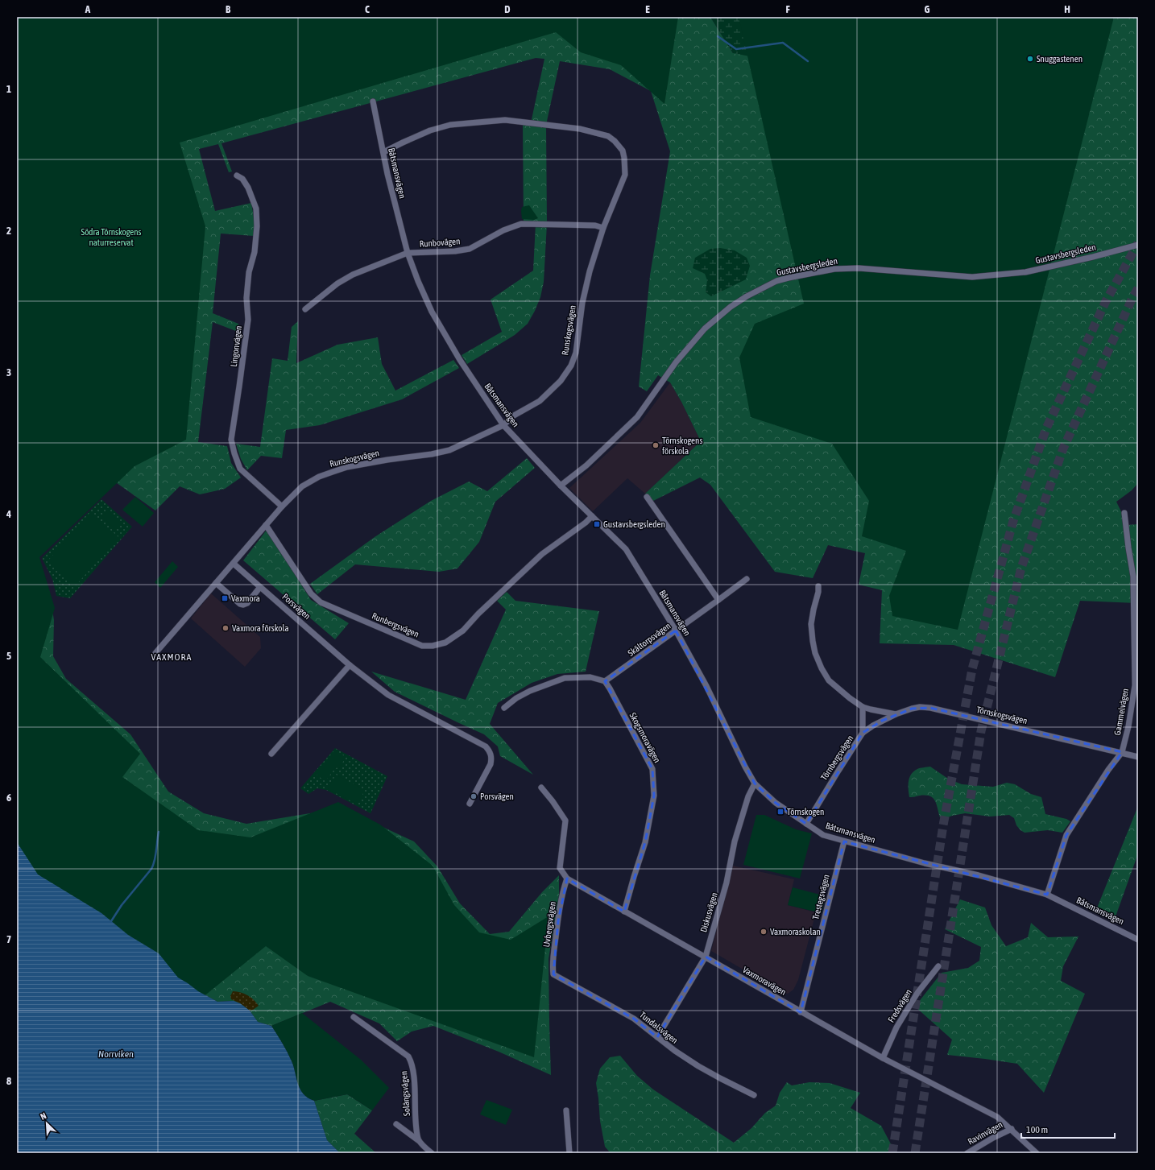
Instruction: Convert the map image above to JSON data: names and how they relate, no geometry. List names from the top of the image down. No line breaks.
{"streets":{"street":["Båtsmansvägen","Runbovägen","Gustavsbergsleden","Runskogsvägen","Lingonvägen","Porsvägen","Runbergsvägen","Skältorpsvägen","Gammelvägen","Törnskogsvägen","Skogsmoravägen","Törnbergsvägen","Trestegsvägen","Diskusvägen","Uvbergsvägen","Vaxmoravägen","Fredsvägen","Tundalsvägen","Solängsvägen","Ravinvägen"]},"crossings":[["Båtsmansvägen","Runbovägen"],["Båtsmansvägen","Gustavsbergsleden"],["Båtsmansvägen","Runskogsvägen"],["Båtsmansvägen","Runbergsvägen"],["Båtsmansvägen","Skältorpsvägen"],["Båtsmansvägen","Gammelvägen"],["Båtsmansvägen","Törnbergsvägen"],["Båtsmansvägen","Trestegsvägen"],["Båtsmansvägen","Diskusvägen"],["Runbovägen","Runskogsvägen"],["Runskogsvägen","Lingonvägen"],["Runskogsvägen","Porsvägen"],["Runskogsvägen","Runbergsvägen"],["Skältorpsvägen","Skogsmoravägen"],["Gammelvägen","Törnskogsvägen"],["Törnskogsvägen","Törnbergsvägen"],["Skogsmoravägen","Vaxmoravägen"],["Trestegsvägen","Vaxmoravägen"],["Diskusvägen","Vaxmoravägen"],["Diskusvägen","Tundalsvägen"],["Uvbergsvägen","Vaxmoravägen"],["Uvbergsvägen","Tundalsvägen"],["Vaxmoravägen","Fredsvägen"],["Vaxmoravägen","Ravinvägen"]],"districts":["VAXMORA"],"water":["Norrviken"],"parks":["Södra Törnskogens naturreservat"],"places":{"other":["Snuggastenen","Törnskogens förskola","Vaxmora förskola","Porsvägen","Vaxmoraskolan"],"transit":["Gustavsbergsleden","Vaxmora","Törnskogen"]},"scale_bar":"100 m","north":"top left","grid":{"columns":["A","B","C","D","E","F","G","H"],"rows":["1","2","3","4","5","6","7","8"]}}
